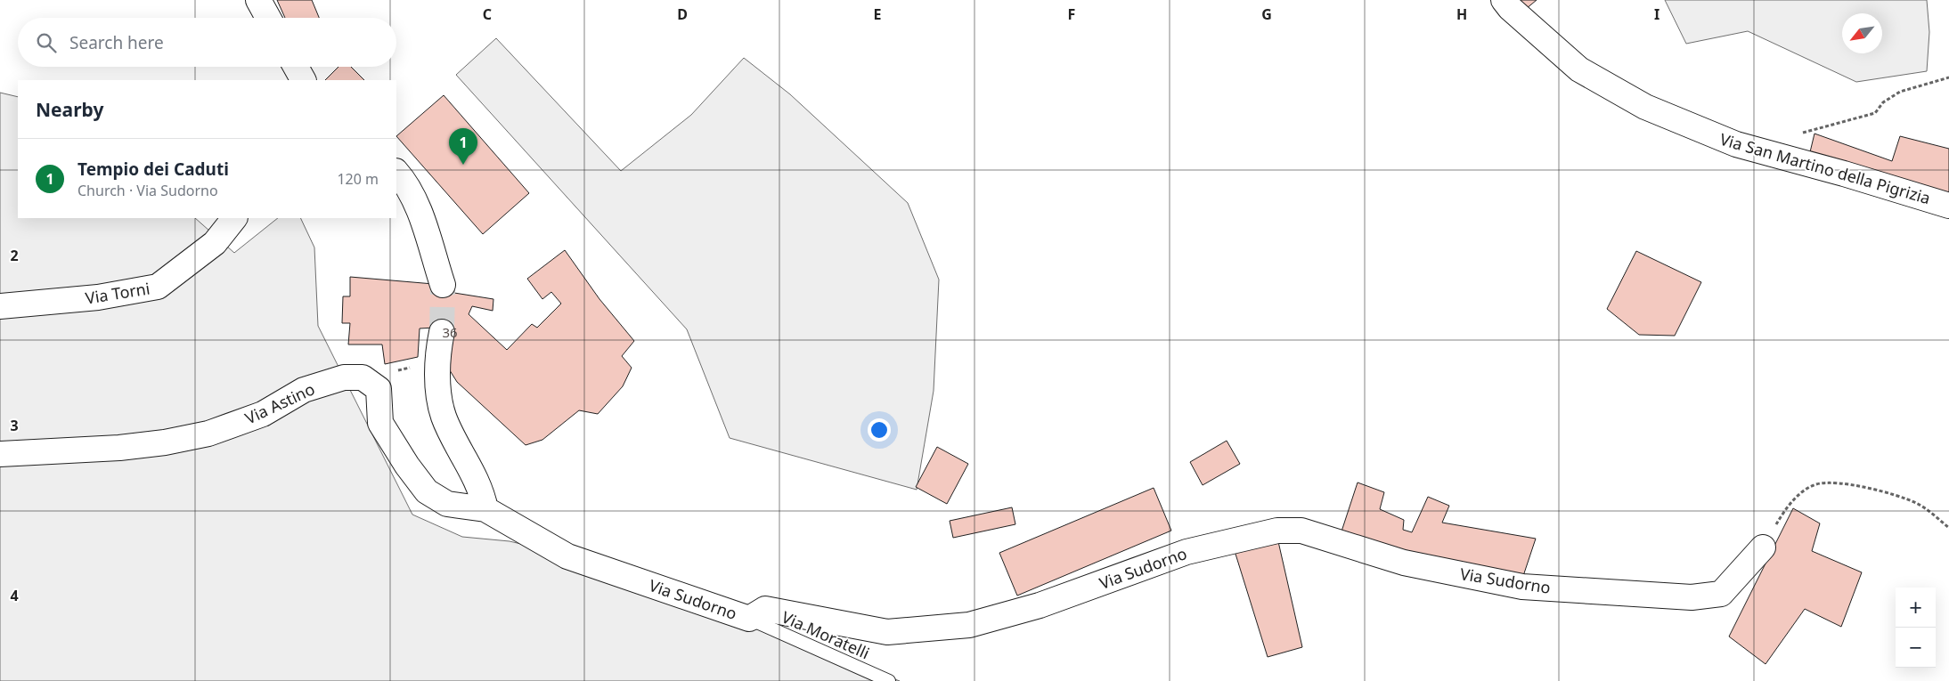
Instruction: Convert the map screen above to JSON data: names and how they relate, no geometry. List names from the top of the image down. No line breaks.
{"streets":{"street":["Via San Martino della Pigrizia","Via Torni","Via Astino","Via Sudorno"],"lane":["Via Moratelli"]},"crossings":[["Via Astino","Via Sudorno"],["Via Sudorno","Via Moratelli"]],"house_numbers":["36"],"north":"bottom left","page":{"search":"Search here","heading":"Nearby","pins":"1","list":[{"mark":"1","name":"Tempio dei Caduti","note":"Church · Via Sudorno","value":"120 m"}],"map_buttons":["+","−"]},"grid":{"columns":["C","D","E","F","G","H","I"],"rows":["2","3","4"]}}
